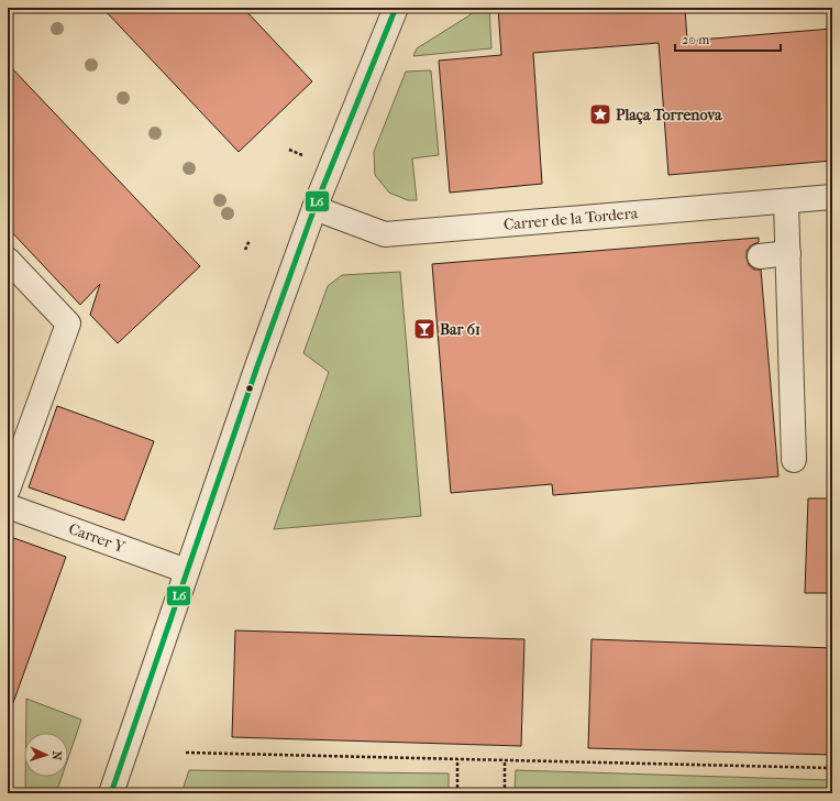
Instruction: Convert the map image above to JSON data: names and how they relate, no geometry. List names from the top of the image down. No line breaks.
{"streets":{"street":["Carrer de la Tordera","Carrer Y"]},"places":{"place":["Plaça Torrenova"],"bar":["Bar 61"]},"lines":["transit line L6"],"scale_bar":"20 m","north":"right"}
